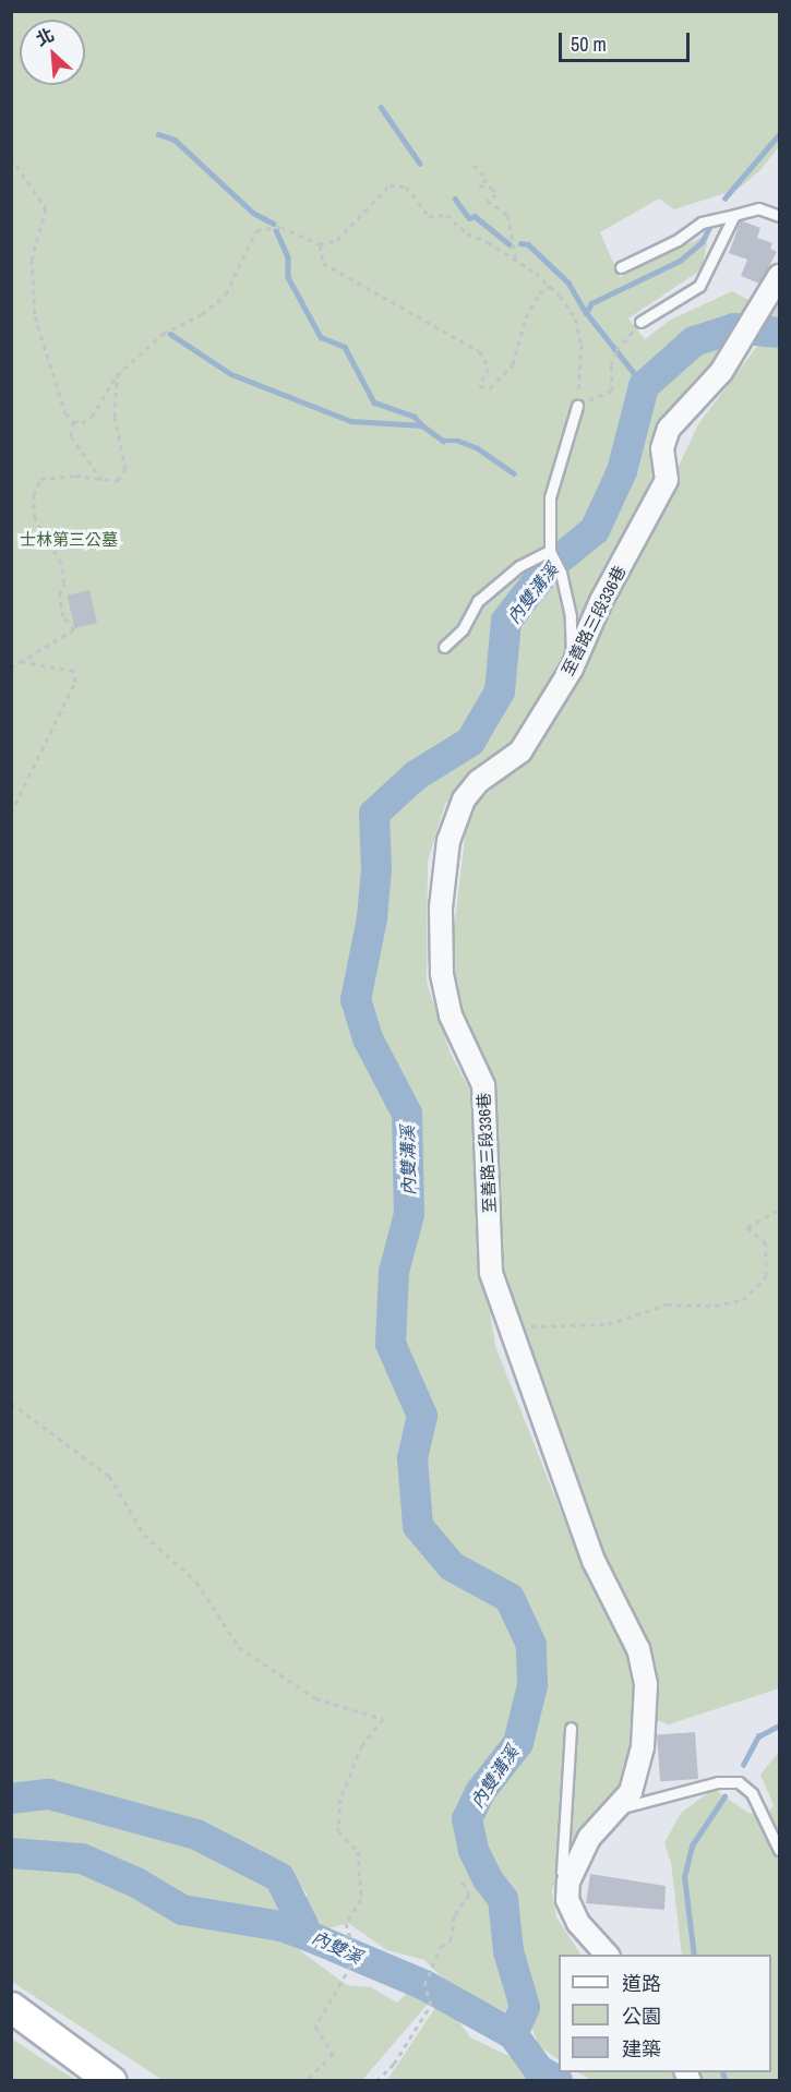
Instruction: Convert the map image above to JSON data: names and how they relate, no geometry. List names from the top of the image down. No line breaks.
{"streets":{"street":["至善路三段336巷"]},"water":["內雙溝溪","內雙溪"],"parks":["士林第三公墓"],"legend":["道路","公園","建築"],"scale_bar":"50 m","north":"top left"}
